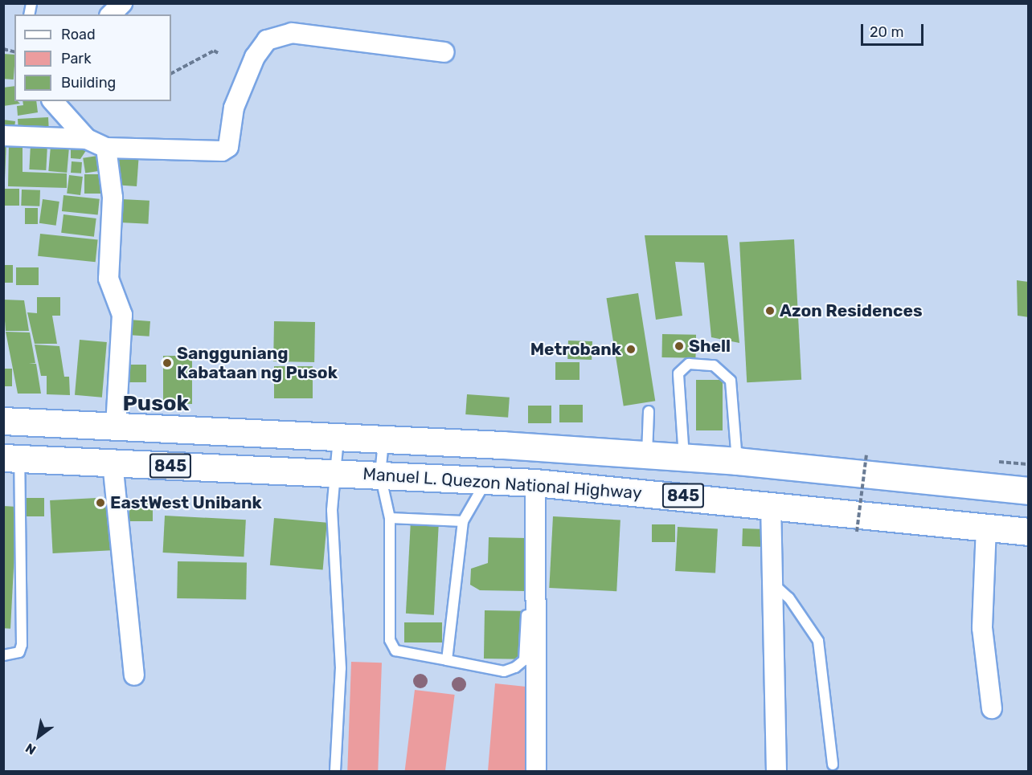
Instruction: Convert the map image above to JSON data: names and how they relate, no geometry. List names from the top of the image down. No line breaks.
{"streets":{"main road":["845","Manuel L. Quezon National Highway"]},"districts":["Pusok"],"places":["Azon Residences","Shell","Metrobank","Sangguniang Kabataan ng Pusok","EastWest Unibank"],"legend":["Road","Park","Building"],"scale_bar":"20 m","north":"bottom left"}
